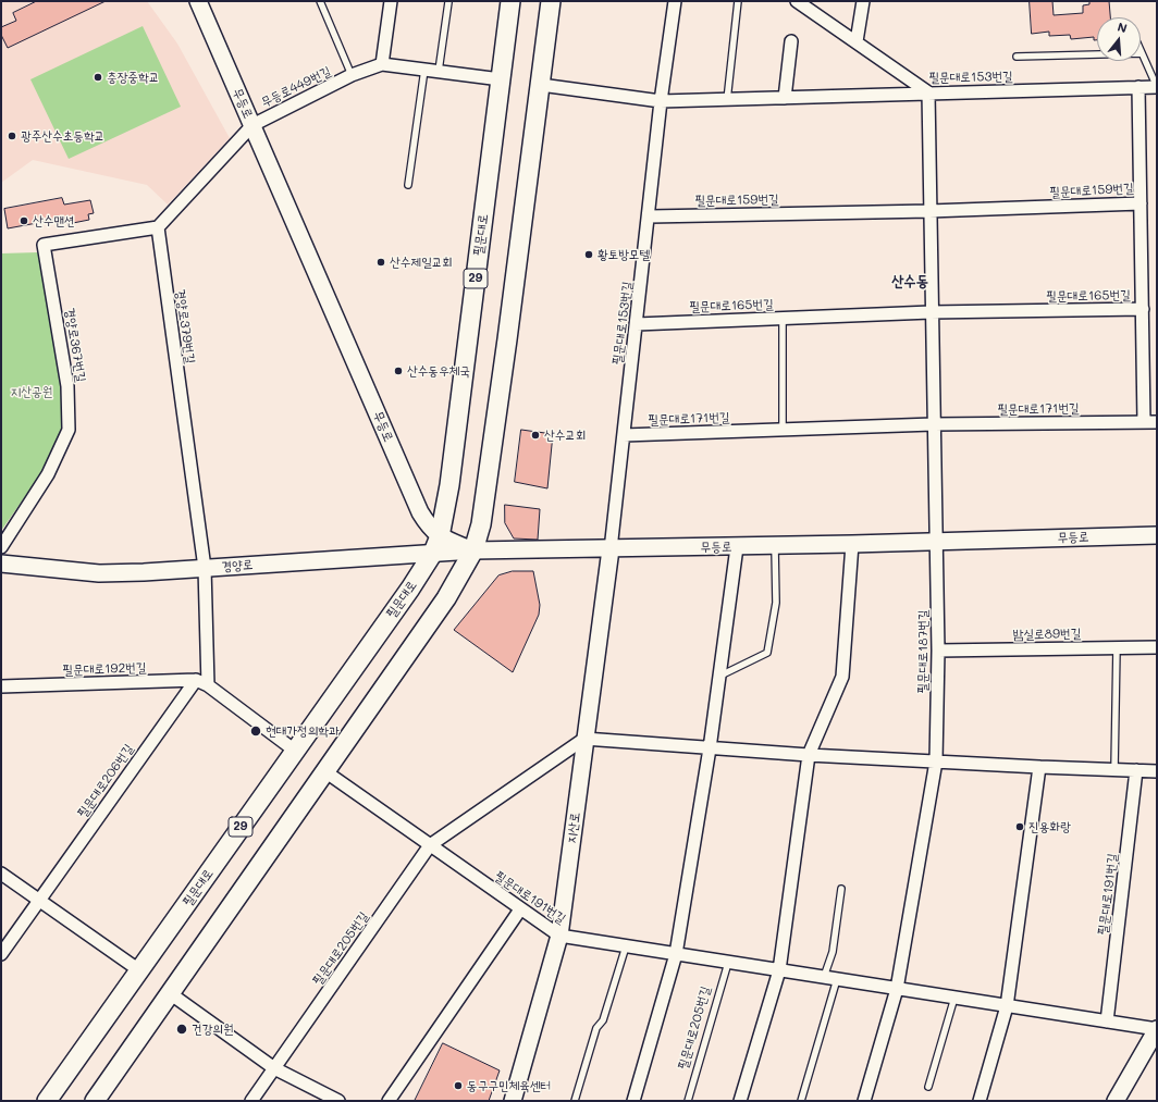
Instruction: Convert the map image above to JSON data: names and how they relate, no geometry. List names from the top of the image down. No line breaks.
{"streets":{"main road":["필문대로","29"],"street":["필문대로153번길","무등로449번길","무등로","필문대로159번길","필문대로165번길","경양로379번길","경양로367번길","필문대로171번길","경양로","밤실로89번길","필문대로187번길","필문대로192번길","필문대로206번길","지산로","필문대로191번길","필문대로205번길"]},"crossings":[["필문대로153번길","무등로"],["필문대로153번길","필문대로159번길"],["필문대로153번길","필문대로165번길"],["필문대로153번길","필문대로171번길"],["필문대로153번길","지산로"],["무등로449번길","무등로"],["무등로449번길","필문대로"],["무등로","필문대로"],["무등로","경양로"],["무등로","필문대로187번길"],["무등로","지산로"],["필문대로159번길","필문대로165번길"],["필문대로","경양로"],["필문대로","필문대로192번길"],["경양로379번길","경양로367번길"],["경양로379번길","경양로"],["밤실로89번길","필문대로187번길"],["필문대로192번길","필문대로206번길"],["지산로","필문대로191번길"],["필문대로191번길","필문대로205번길"]],"districts":["산수동"],"parks":["지산공원"],"places":["충장중학교","광주산수초등학교","산수맨션","황토방모텔","산수제일교회","산수동우체국","산수교회","현대가정의학과","진용화랑","건강의원","동구구민체육센터"],"north":"top"}
